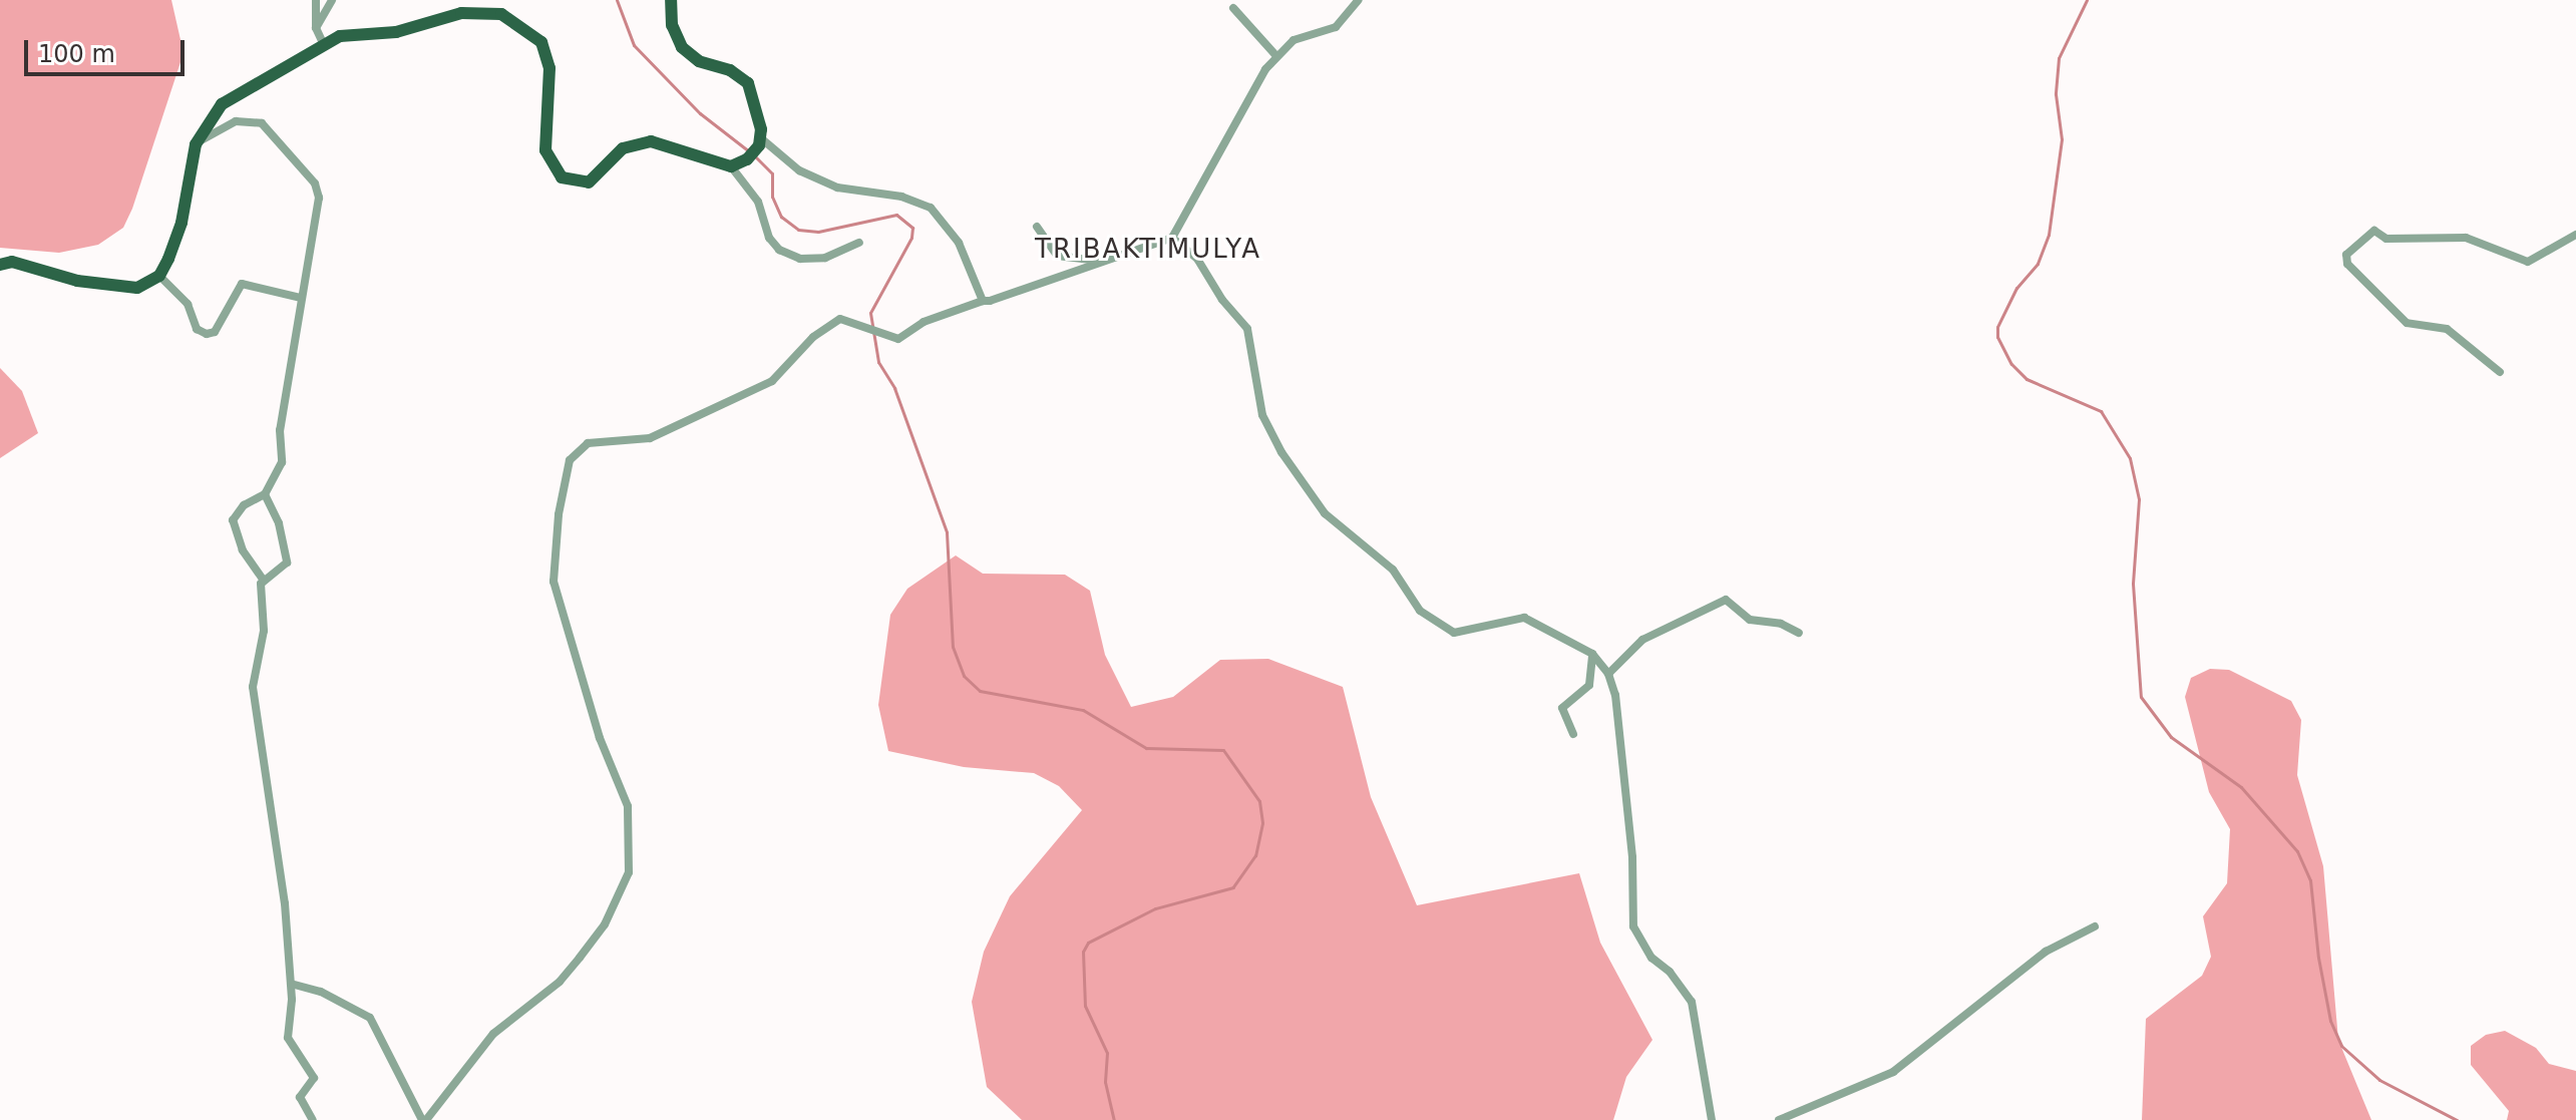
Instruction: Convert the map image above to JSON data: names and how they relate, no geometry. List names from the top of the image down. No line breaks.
{"districts":["TRIBAKTIMULYA"],"scale_bar":"100 m"}
